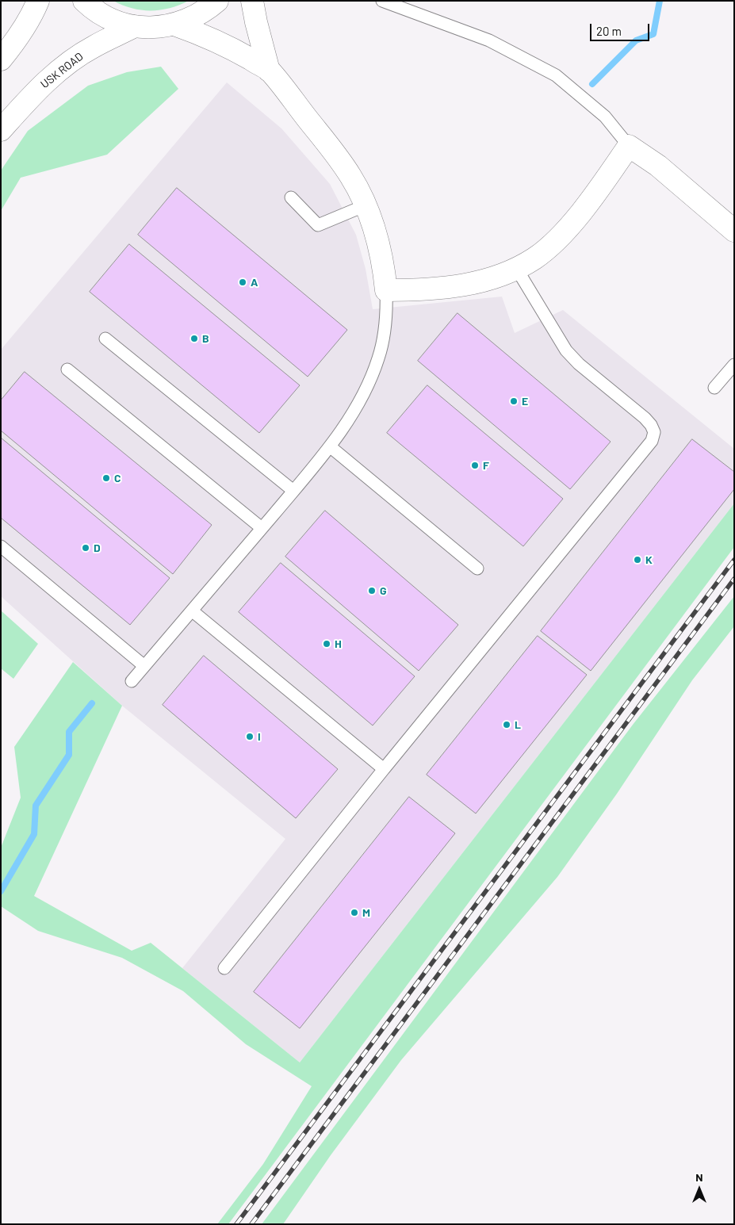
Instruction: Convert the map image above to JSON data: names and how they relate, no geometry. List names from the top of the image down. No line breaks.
{"streets":{"main road":["USK ROAD"]},"places":["A","B","E","F","C","D","K","G","H","L","I","M"],"scale_bar":"20 m","north":"top"}
